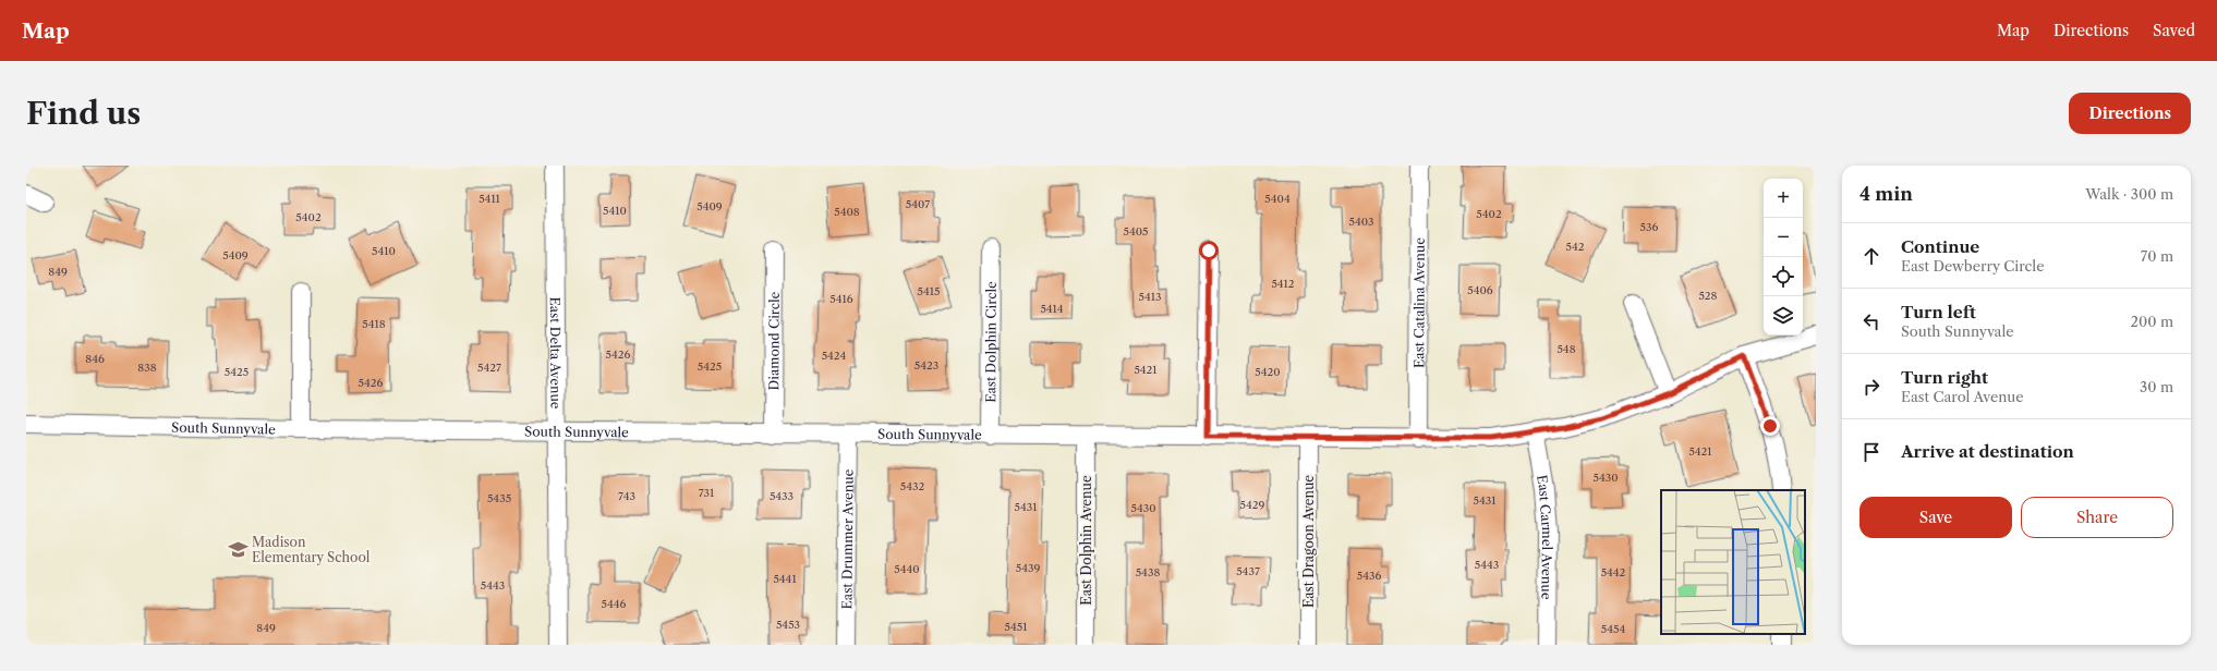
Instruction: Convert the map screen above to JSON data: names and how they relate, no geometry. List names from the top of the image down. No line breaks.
{"streets":{"street":["East Catalina Avenue","Diamond Circle","East Dolphin Circle","East Delta Avenue","South Sunnyvale","East Carmel Avenue","East Drummer Avenue","East Dolphin Avenue","East Dragoon Avenue"]},"crossings":[["East Catalina Avenue","South Sunnyvale"],["Diamond Circle","South Sunnyvale"],["East Dolphin Circle","South Sunnyvale"],["East Delta Avenue","South Sunnyvale"],["South Sunnyvale","East Carmel Avenue"],["South Sunnyvale","East Drummer Avenue"],["South Sunnyvale","East Dolphin Avenue"],["South Sunnyvale","East Dragoon Avenue"]],"places":{"school or university":["Madison Elementary School"]},"house_numbers":["5411","5404","5407","5409","5410","5408","5402","5402","5403","536","5405","542","5410","5409","849","5412","5406","5415","528","5413","5416","5414","5418","548","5426","5424","846","5423","5425","838","5427","5421","5425","5420","5426","5421","5430","5432","731","743","5433","5435","5431","5429","5431","5430","5443","5439","5440","5437","5438","5442","5436","5441","5443","5446","5453","5451","849","5454"],"page":{"header":"Map","nav":["Map","Directions","Saved"],"buttons":["Directions",["Save","Share"]],"title":"Find us","heading":["4 min","Walk · 300 m"],"map_buttons":["+","−"],"list":[["Continue","East Dewberry Circle","70 m"],["Turn left","South Sunnyvale","200 m"],["Turn right","East Carol Avenue","30 m"],"Arrive at destination"]}}
